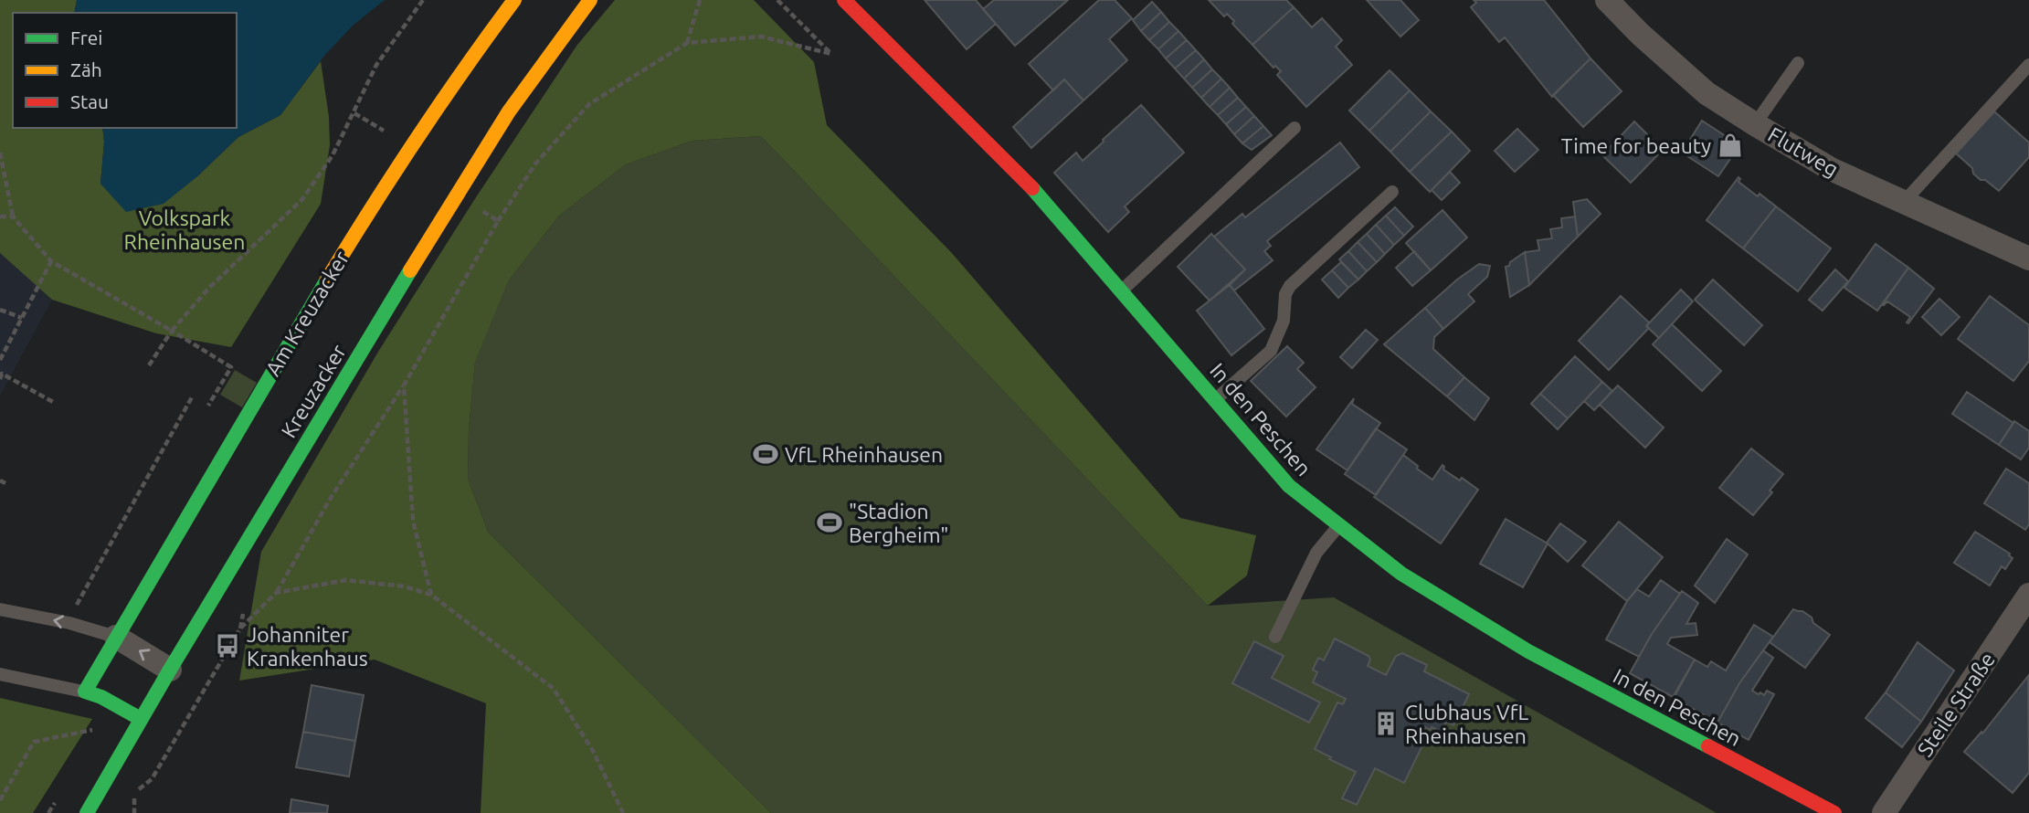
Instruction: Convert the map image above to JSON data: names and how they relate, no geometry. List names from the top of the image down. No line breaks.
{"streets":{"street":["Flutweg","Am Kreuzacker","Kreuzacker","In den Peschen","Steile Straße"]},"parks":["Volkspark Rheinhausen"],"places":{"shop":["Time for beauty"],"sports":["VfL Rheinhausen","\"Stadion Bergheim\""],"bus stop":["Johanniter Krankenhaus"],"building":["Clubhaus VfL Rheinhausen"]},"legend":["Frei","Zäh","Stau"]}
